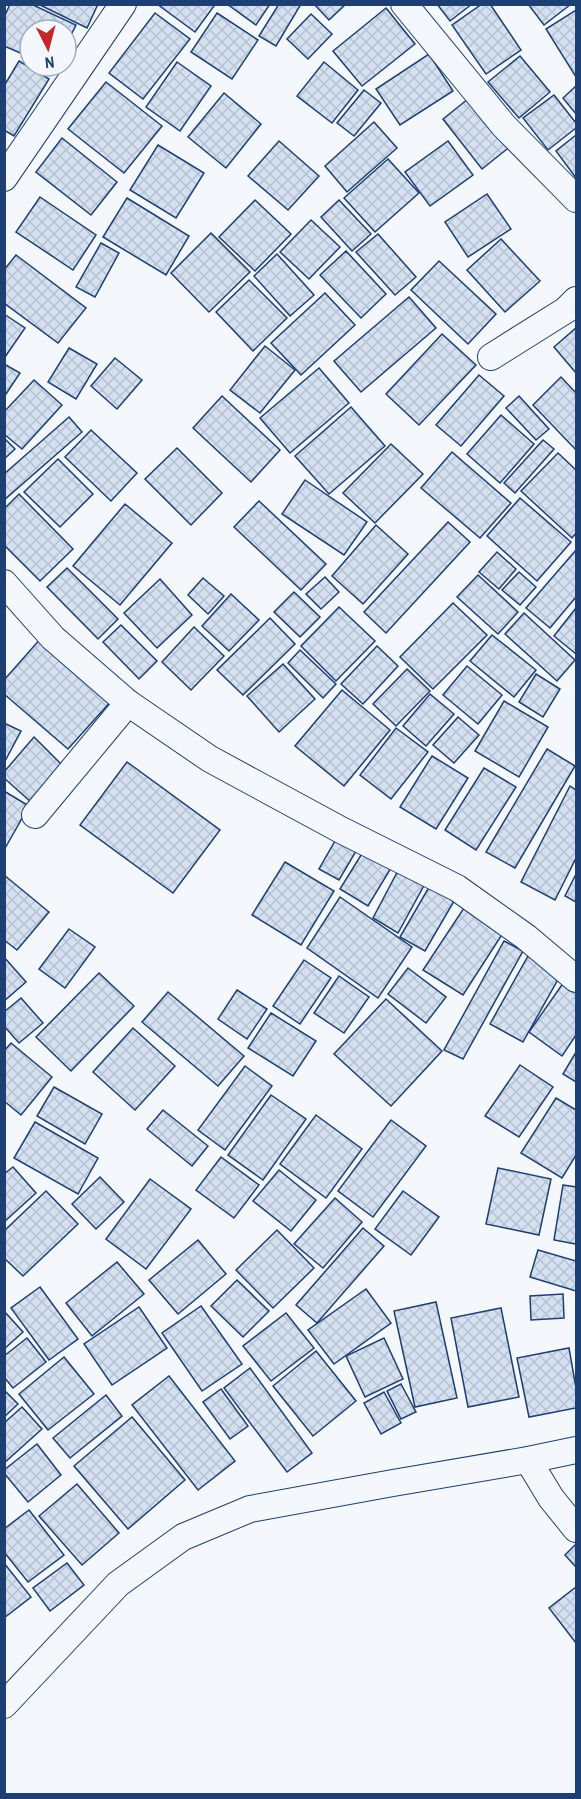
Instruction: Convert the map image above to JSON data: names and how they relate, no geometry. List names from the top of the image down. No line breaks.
{"north":"bottom"}
